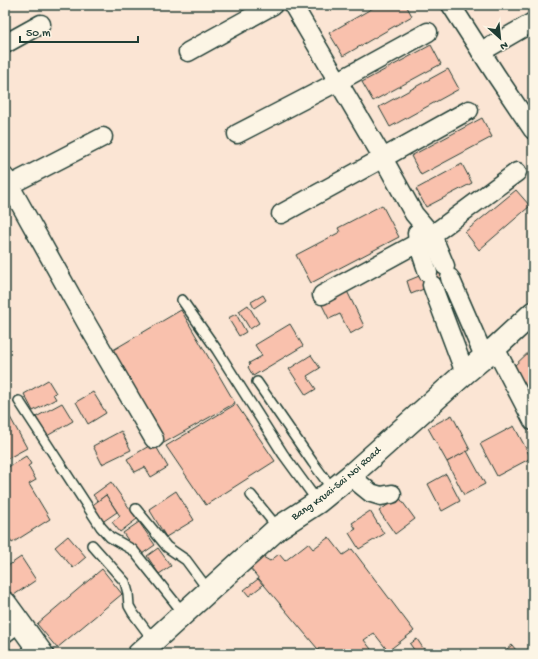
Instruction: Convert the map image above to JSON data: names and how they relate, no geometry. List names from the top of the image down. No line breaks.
{"streets":{"main road":["Bang Kruai-Sai Noi Road"]},"scale_bar":"50 m","north":"bottom right"}
